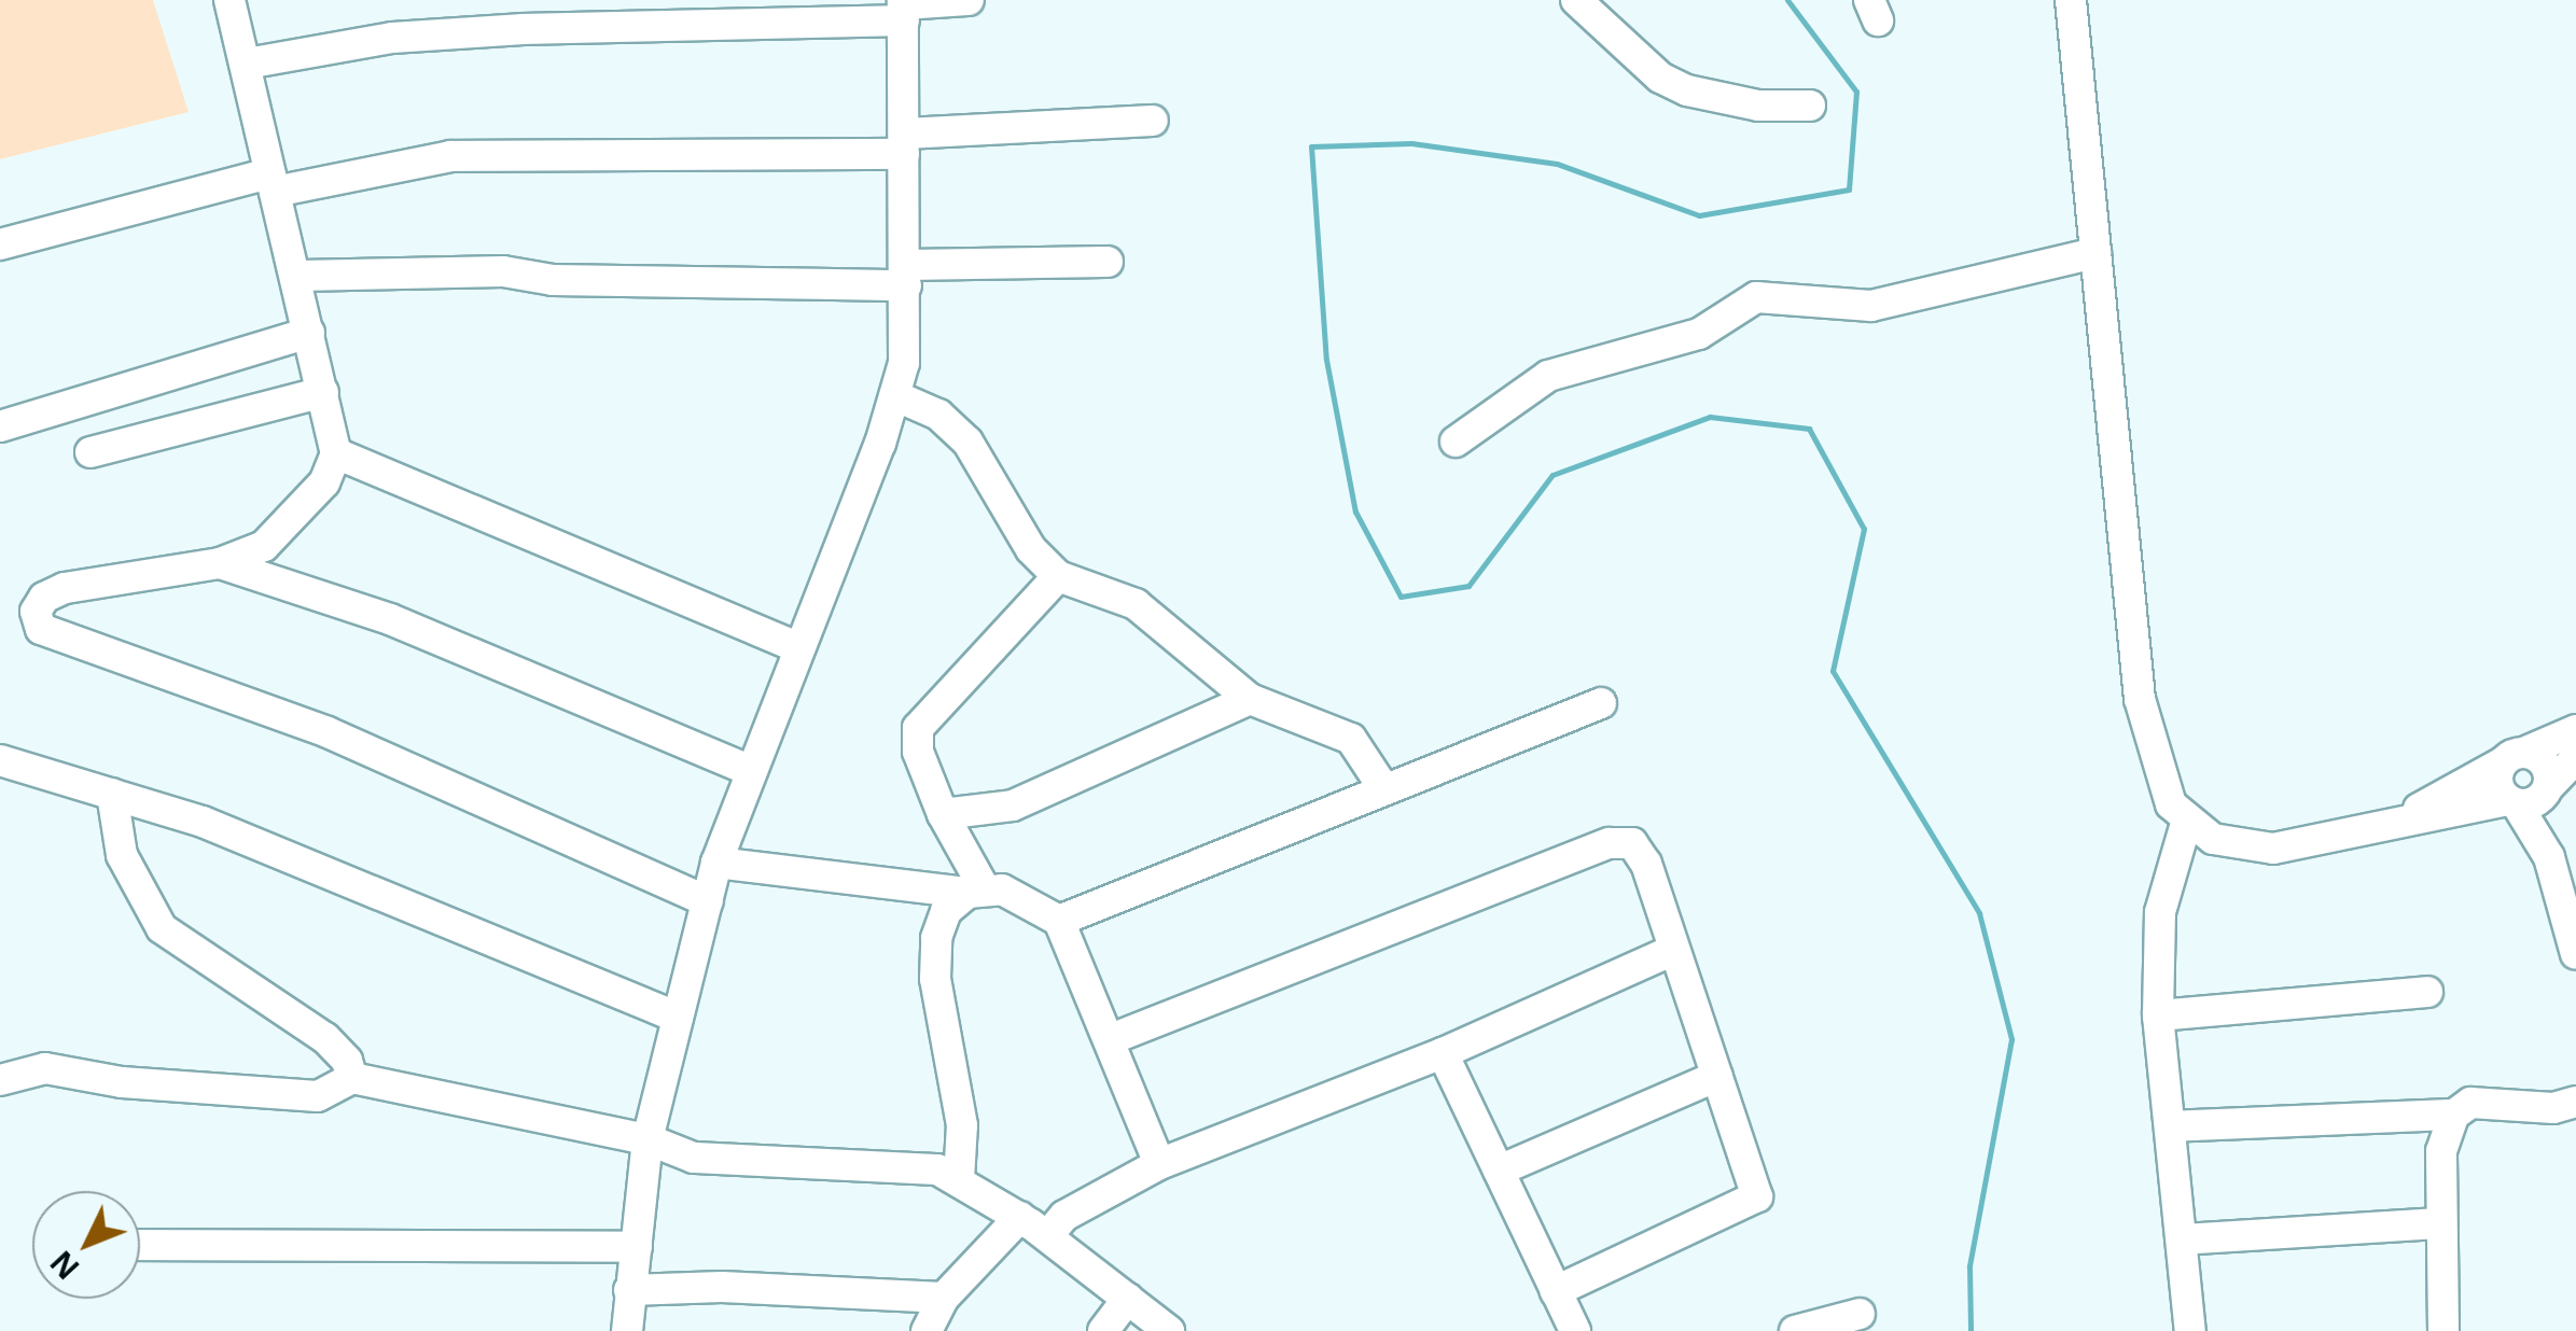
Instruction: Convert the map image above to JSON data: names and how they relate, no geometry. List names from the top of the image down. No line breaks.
{"north":"bottom left"}
